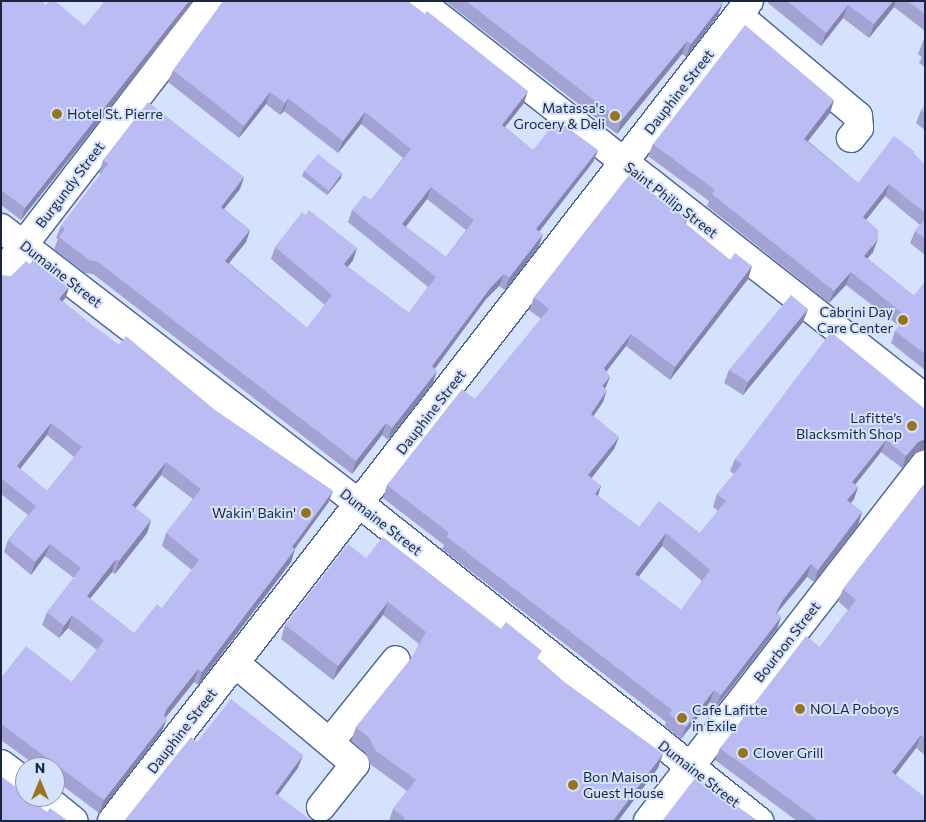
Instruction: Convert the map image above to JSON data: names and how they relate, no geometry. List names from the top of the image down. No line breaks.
{"streets":{"street":["Dauphine Street","Burgundy Street","Saint Philip Street","Dumaine Street","Bourbon Street"]},"crossings":[["Dauphine Street","Saint Philip Street"],["Dauphine Street","Dumaine Street"],["Burgundy Street","Dumaine Street"],["Dumaine Street","Bourbon Street"]],"places":["Hotel St. Pierre","Matassa's Grocery & Deli","Cabrini Day Care Center","Lafitte’s Blacksmith Shop","Wakin' Bakin'","NOLA Poboys","Cafe Lafitte in Exile","Clover Grill","Bon Maison Guest House"],"north":"top"}
